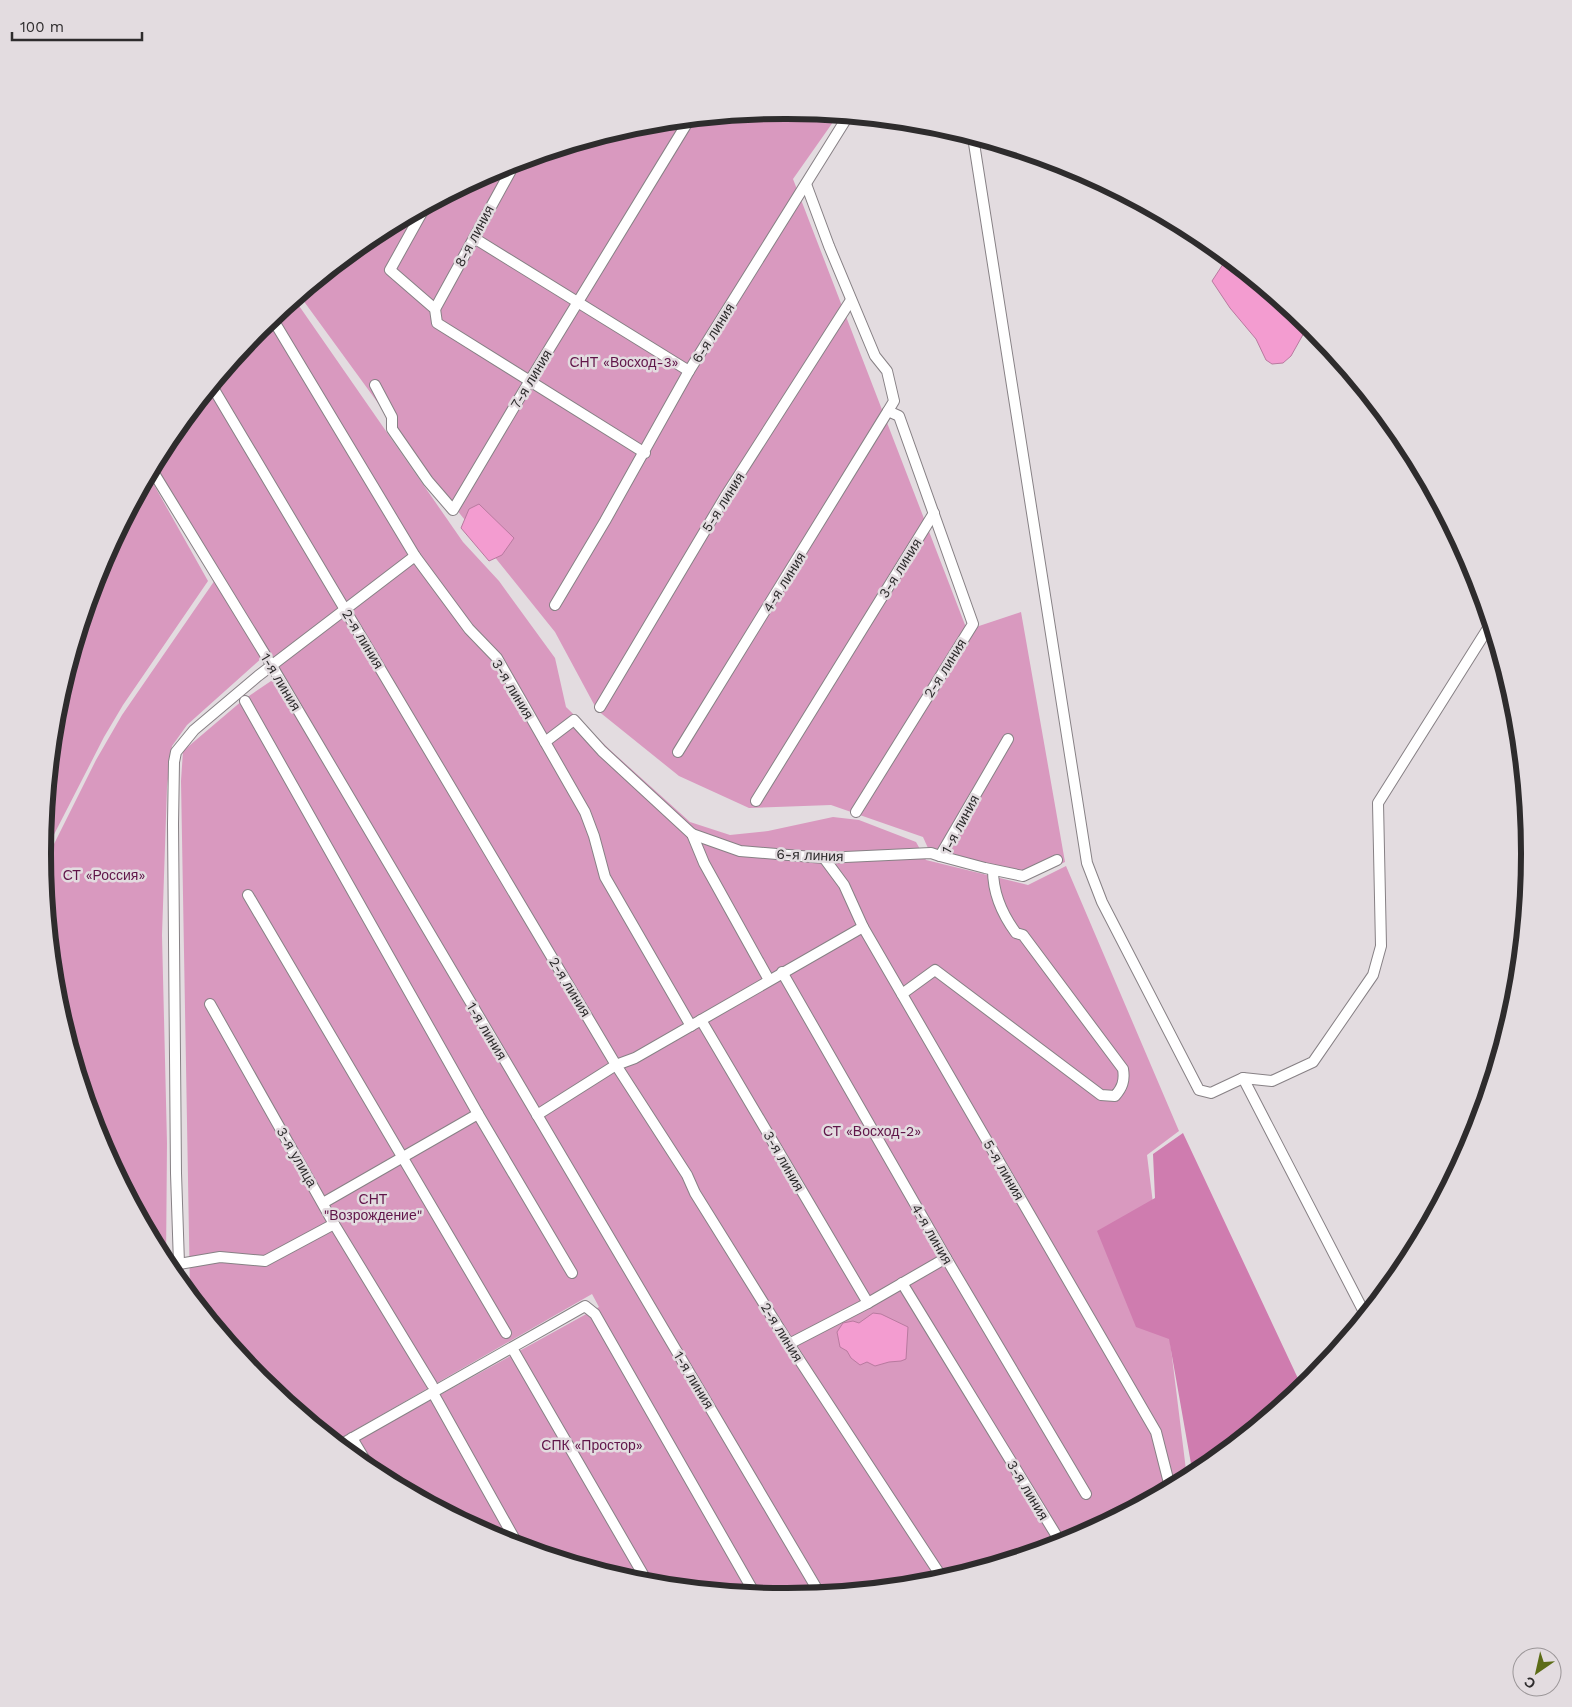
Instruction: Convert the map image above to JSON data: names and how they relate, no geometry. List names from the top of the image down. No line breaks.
{"streets":{"street":["8-я линия","6-я линия","7-я линия","5-я линия","3-я линия","4-я линия","2-я линия","1-я линия","3-я улица"]},"crossings":[["6-я линия","5-я линия"],["6-я линия","1-я линия"],["3-я линия","2-я линия"]],"parks":["СНТ «Восход-3»","СТ «Россия»","СТ «Восход-2»","СНТ \"Возрождение\"","СПК «Простор»"],"scale_bar":"100 m","north":"bottom left"}
